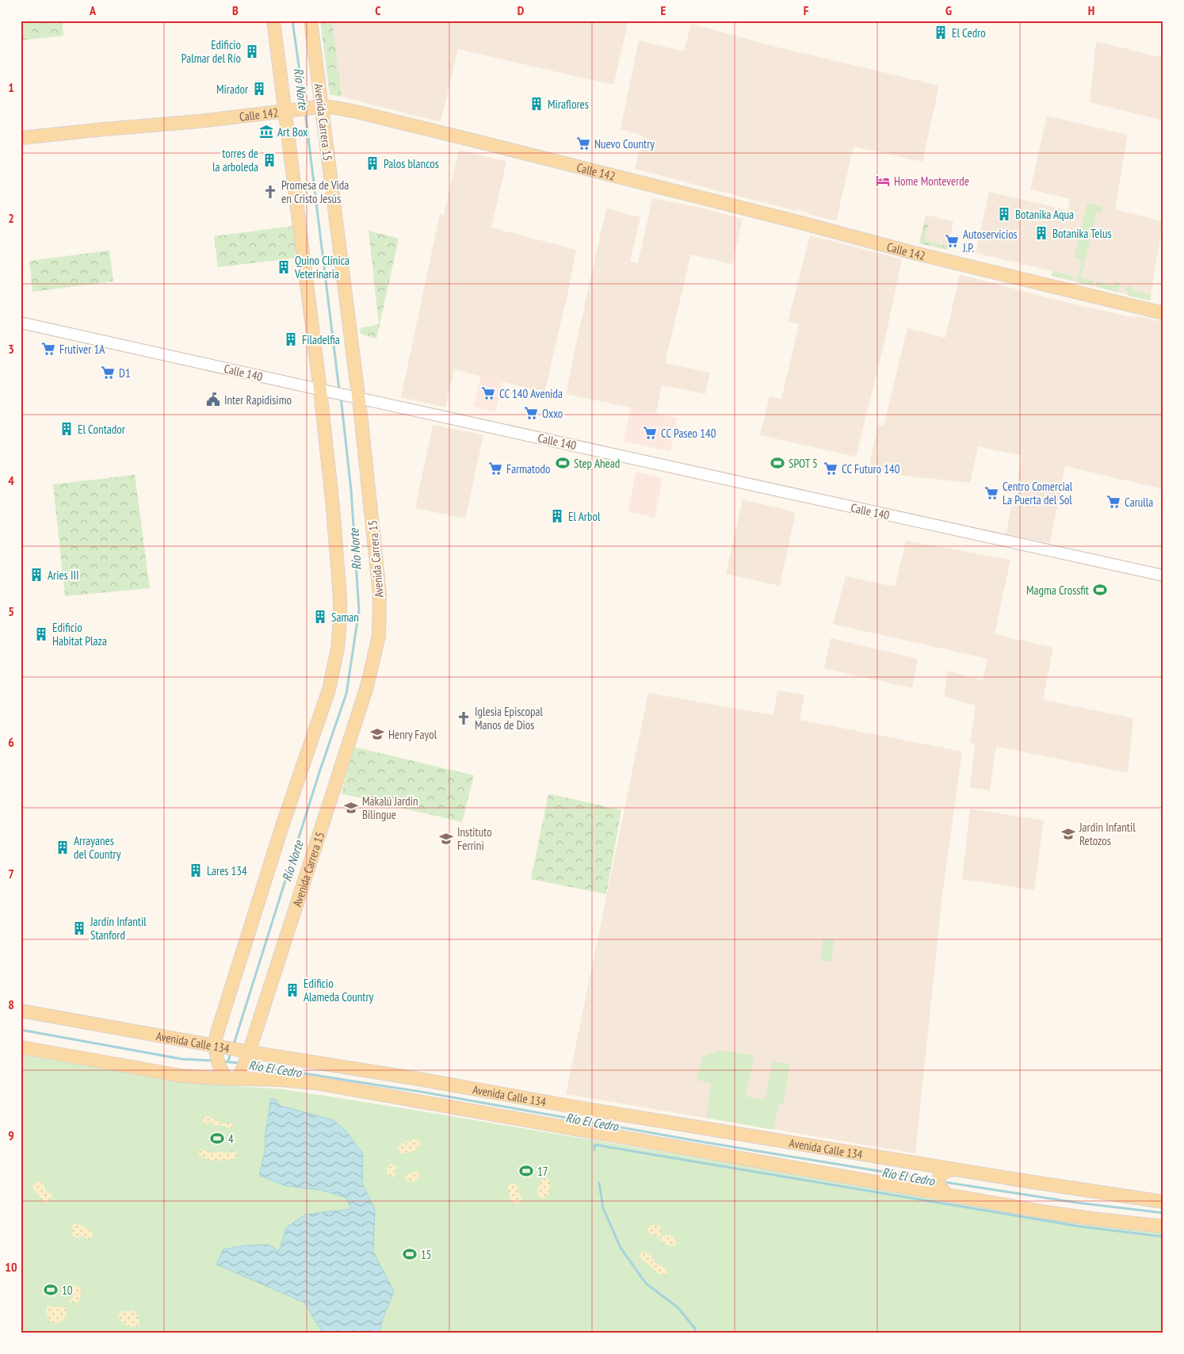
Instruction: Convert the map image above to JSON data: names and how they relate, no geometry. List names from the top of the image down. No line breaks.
{"streets":{"main road":["Calle 142","Avenida Carrera 15","Avenida Calle 134"],"street":["Calle 140"]},"crossings":[["Calle 142","Avenida Carrera 15"],["Avenida Carrera 15","Calle 140"],["Avenida Carrera 15","Avenida Calle 134"]],"water":["Río Norte","Río El Cedro"],"places":{"building":["El Cedro","Edificio Palmar del Río","Mirador","Miraflores","torres de la arboleda","Palos blancos","Botanika Aqua","Botanika Telus","Quino Clínica Veterinaria","Filadelfia","El Contador","El Arbol","Aries III","Saman","Edificio Habitat Plaza","Arrayanes del Country","Lares 134","Jardín Infantil Stanford","Edificio Alameda Country"],"museum":["Art Box"],"supermarket":["Nuevo Country","Autoservicios J.P.","Frutiver 1A","D1","CC 140 Avenida","Oxxo","CC Paseo 140","Farmatodo","CC Futuro 140","Centro Comercial La Puerta del Sol","Carulla"],"hotel":["Home Monteverde"],"church":["Promesa de Vida en Cristo Jesús","Iglesia Episcopal Manos de Dios"],"public building":["Inter Rapidisimo"],"sports":["Step Ahead","SPOT 5","Magma Crossfit","4","17","15","10"],"school or university":["Henry Fayol","Makalú Jardín Bilingue","Jardin Infantil Retozos","Instituto Ferrini"]},"grid":{"columns":["A","B","C","D","E","F","G","H"],"rows":["1","2","3","4","5","6","7","8","9","10"]}}
